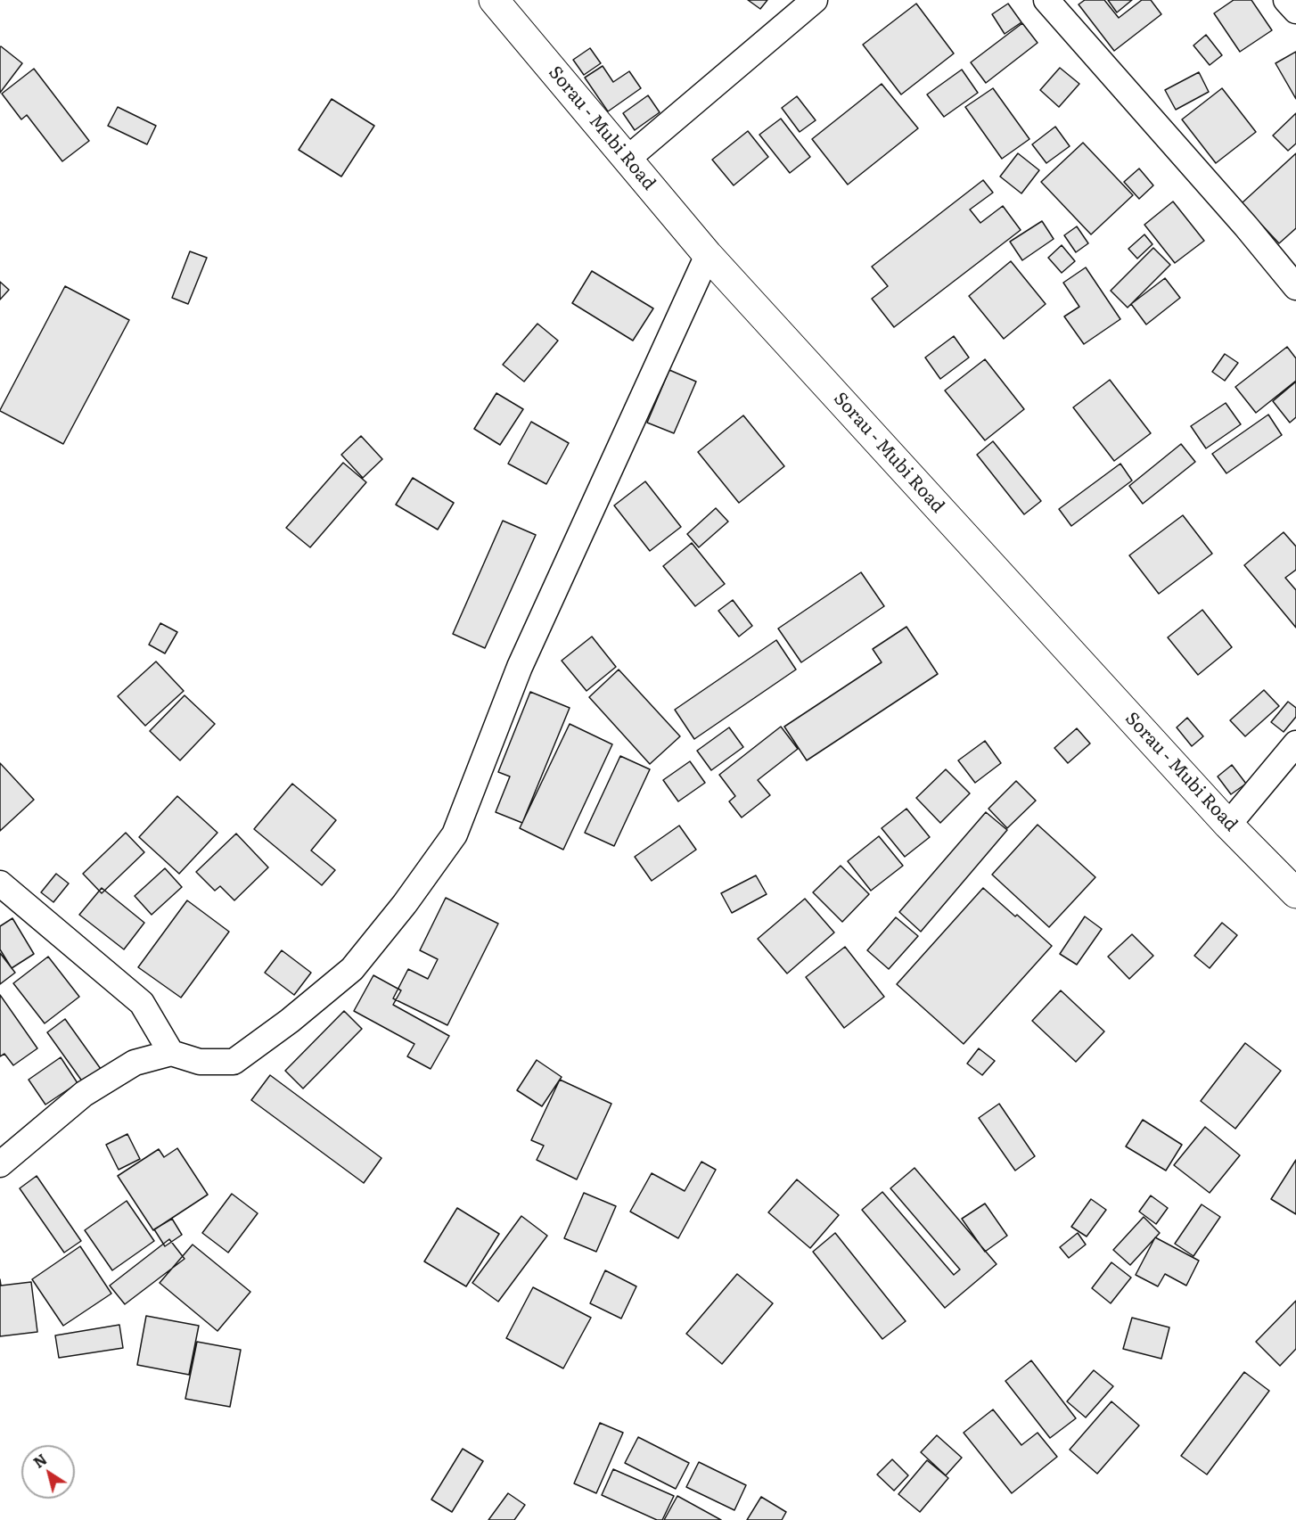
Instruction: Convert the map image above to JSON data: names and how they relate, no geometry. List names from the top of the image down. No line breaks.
{"streets":{"main road":["Sorau - Mubi Road"]},"north":"top left"}
